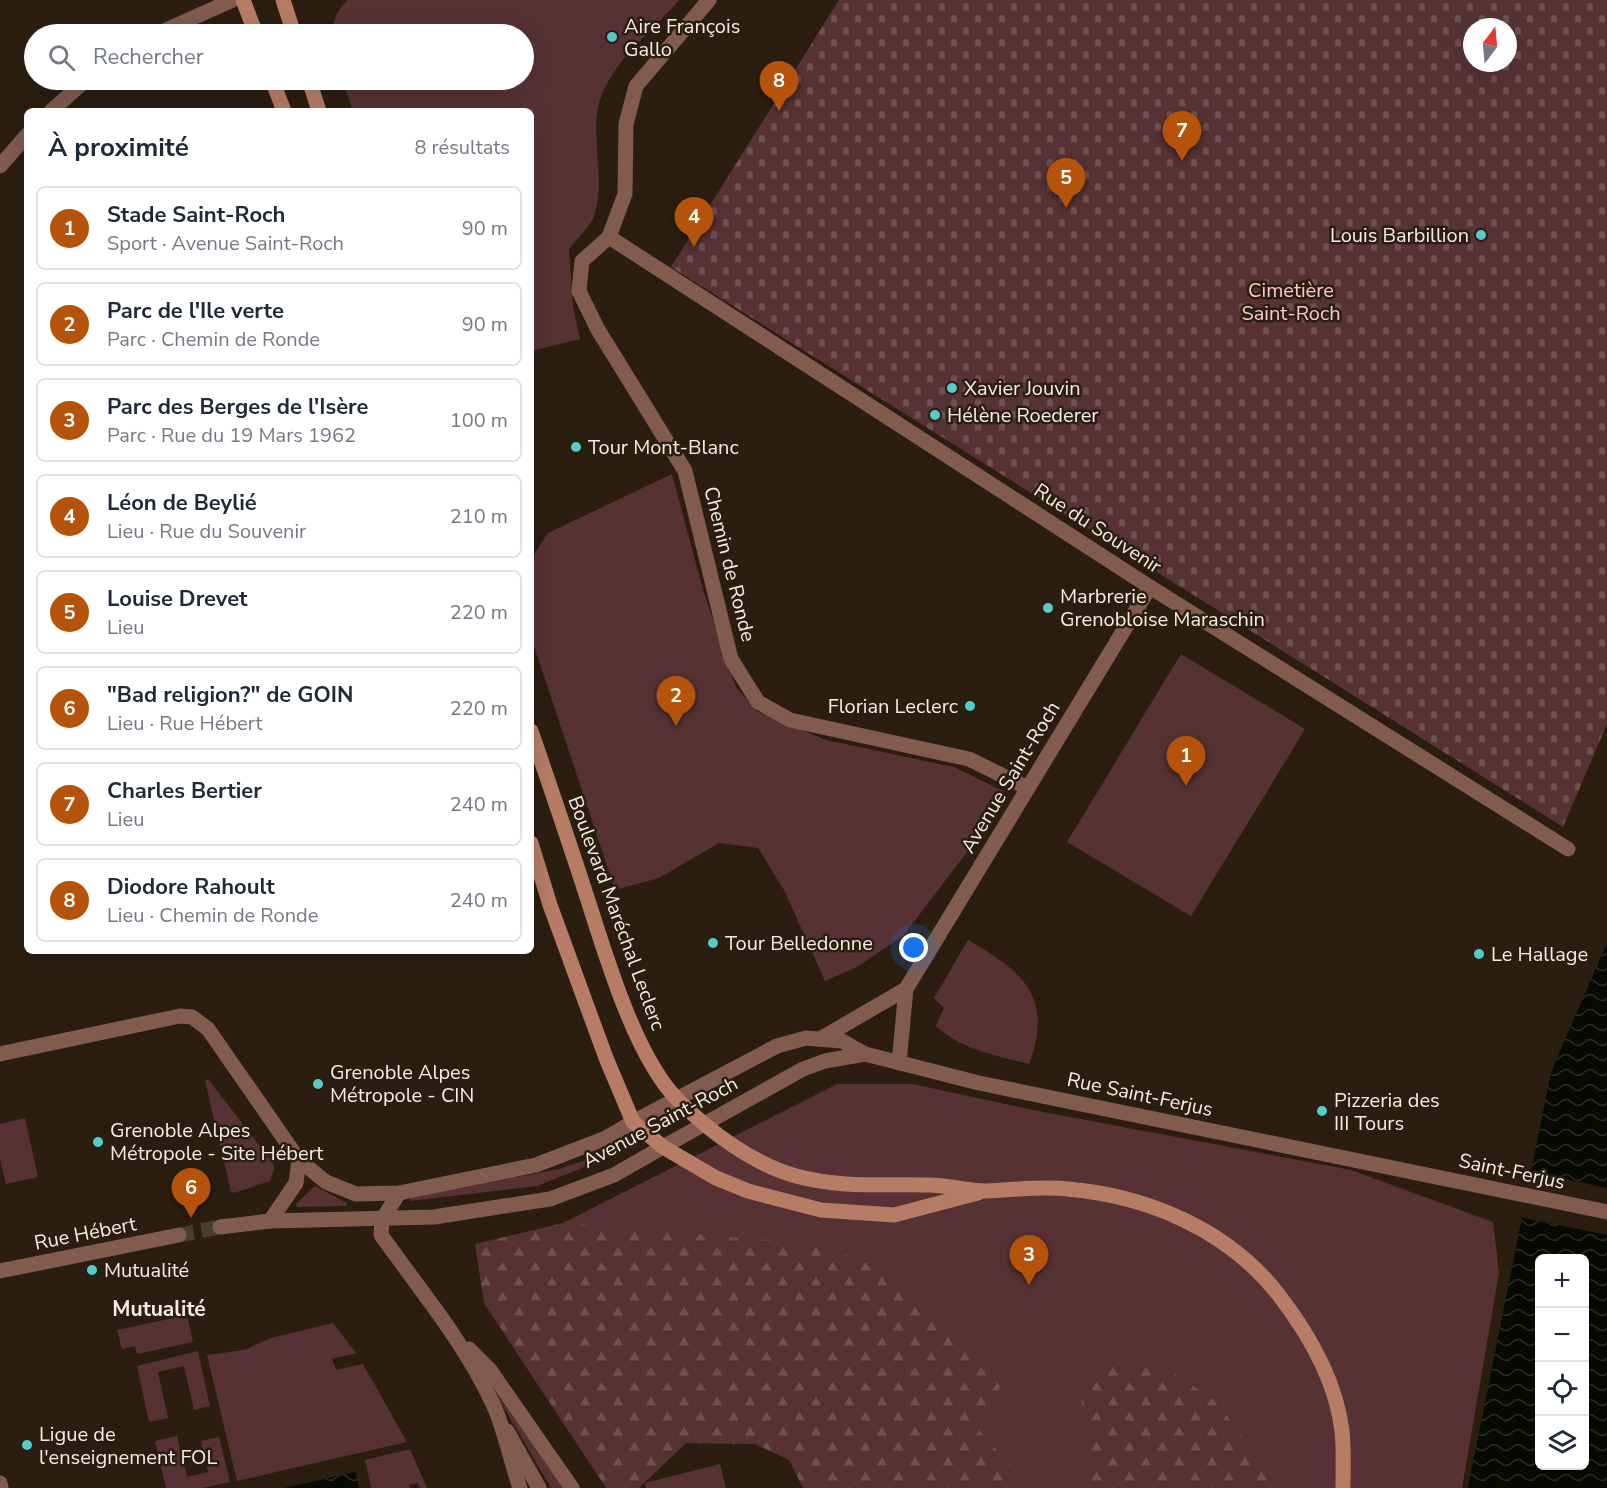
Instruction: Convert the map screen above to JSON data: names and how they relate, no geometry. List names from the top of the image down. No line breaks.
{"streets":{"main road":["Boulevard Maréchal Leclerc"],"street":["Rue du Souvenir","Chemin de Ronde","Avenue Saint-Roch","Rue Saint-Ferjus","Saint-Ferjus","Rue Hébert"]},"crossings":[["Rue du Souvenir","Chemin de Ronde"],["Rue du Souvenir","Avenue Saint-Roch"],["Chemin de Ronde","Avenue Saint-Roch"],["Avenue Saint-Roch","Boulevard Maréchal Leclerc"],["Avenue Saint-Roch","Rue Saint-Ferjus"],["Rue Saint-Ferjus","Saint-Ferjus"]],"districts":["Mutualité"],"parks":["Cimetière Saint-Roch"],"places":["Aire François Gallo","Louis Barbillion","Xavier Jouvin","Hélène Roederer","Tour Mont-Blanc","Marbrerie Grenobloise Maraschin","Florian Leclerc","Tour Belledonne","Le Hallage","Grenoble Alpes Métropole - CIN","Pizzeria des III Tours","Grenoble Alpes Métropole - Site Hébert","Mutualité","Ligue de l'enseignement FOL"],"north":"top","page":{"search":"Rechercher","pins":["8","7","5","4","2","1","6","3"],"heading":["À proximité","8 résultats"],"list":[{"mark":"1","name":"Stade Saint-Roch","note":"Sport · Avenue Saint-Roch","value":"90 m"},{"mark":"2","name":"Parc de l'Ile verte","note":"Parc · Chemin de Ronde","value":"90 m"},{"mark":"3","name":"Parc des Berges de l'Isère","note":"Parc · Rue du 19 Mars 1962","value":"100 m"},{"mark":"4","name":"Léon de Beylié","note":"Lieu · Rue du Souvenir","value":"210 m"},{"mark":"5","name":"Louise Drevet","note":"Lieu","value":"220 m"},{"mark":"6","name":"\"Bad religion?\" de GOIN","note":"Lieu · Rue Hébert","value":"220 m"},{"mark":"7","name":"Charles Bertier","note":"Lieu","value":"240 m"},{"mark":"8","name":"Diodore Rahoult","note":"Lieu · Chemin de Ronde","value":"240 m"}],"map_buttons":["+","−"]}}
